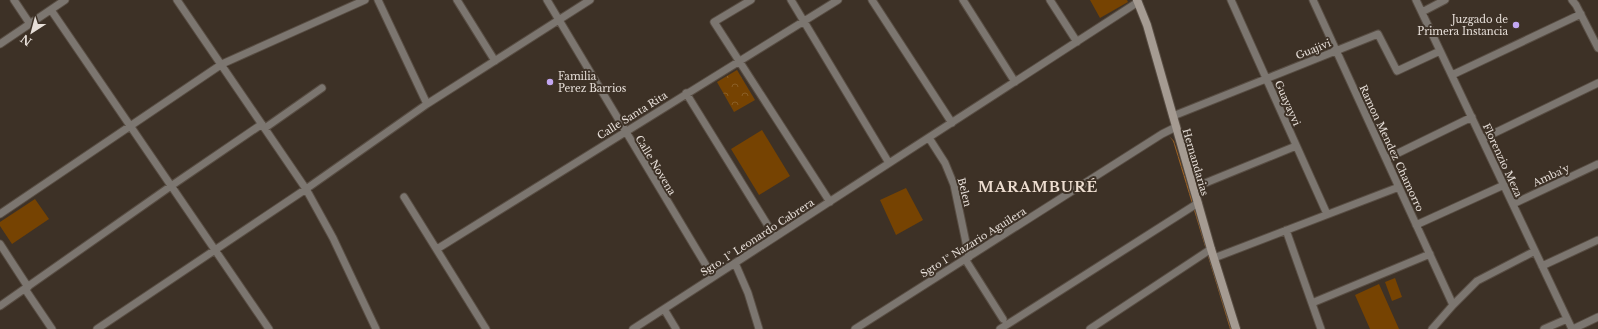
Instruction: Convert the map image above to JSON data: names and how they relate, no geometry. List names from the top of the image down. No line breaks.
{"streets":{"street":["Guajivi","Guayayvi","Calle Santa Rita","Ramon Mendez Chamorro","Florenzio Meza","Hernandarias","Calle Novena","Amba'y","Belen","Sgto. 1º Leonardo Cabrera","Sgto 1º Nazario Aguilera"]},"crossings":[["Guajivi","Guayayvi"],["Guajivi","Ramon Mendez Chamorro"],["Guajivi","Florenzio Meza"],["Guajivi","Hernandarias"],["Calle Santa Rita","Calle Novena"],["Florenzio Meza","Amba'y"],["Hernandarias","Sgto. 1º Leonardo Cabrera"],["Hernandarias","Sgto 1º Nazario Aguilera"],["Calle Novena","Sgto. 1º Leonardo Cabrera"],["Belen","Sgto. 1º Leonardo Cabrera"],["Belen","Sgto 1º Nazario Aguilera"]],"districts":["MARAMBURÉ"],"places":["Juzgado de Primera Instancia","Familia Perez Barrios"],"north":"bottom left"}
